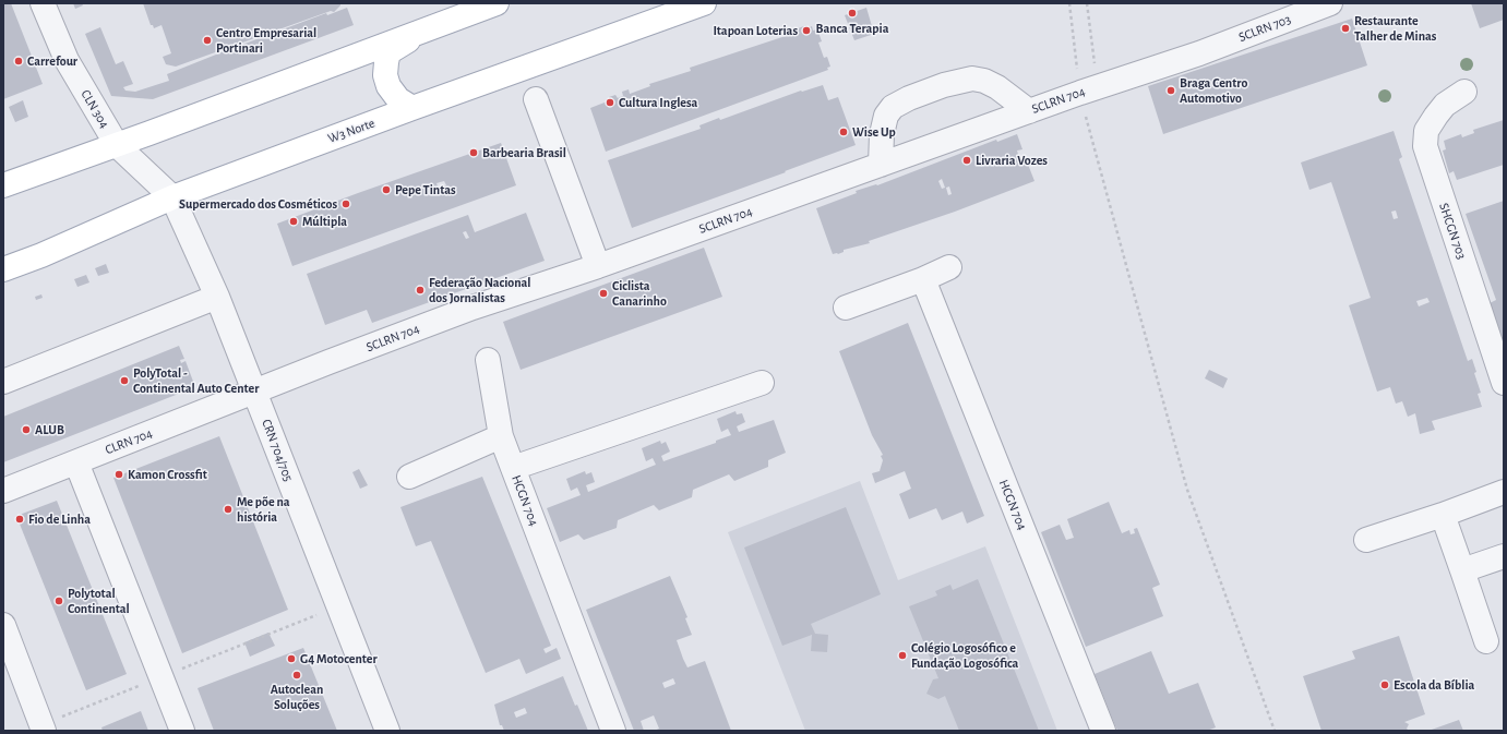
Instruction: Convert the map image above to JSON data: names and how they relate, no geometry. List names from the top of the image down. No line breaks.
{"streets":{"main road":["W3 Norte"],"street":["SCLRN 703","SCLRN 704","CLN 304","SHCGN 703","CLRN 704","CRN 704/705","HCGN 704"]},"crossings":[["SCLRN 703","SCLRN 704"],["SCLRN 704","CLRN 704"],["SCLRN 704","CRN 704/705"],["CLN 304","W3 Norte"],["CLN 304","CRN 704/705"],["W3 Norte","CRN 704/705"],["CLRN 704","CRN 704/705"]],"places":["Banca Terapia","Restaurante Talher de Minas","Itapoan Loterias","Centro Empresarial Portinari","Carrefour","Braga Centro Automotivo","Cultura Inglesa","Wise Up","Barbearia Brasil","Livraria Vozes","Pepe Tintas","Supermercado dos Cosméticos","Múltipla","Federação Nacional dos Jornalistas","Ciclista Canarinho","PolyTotal - Continental Auto Center","ALUB","Kamon Crossfit","Me põe na história","Fio de Linha","Polytotal Continental","Colégio Logosófico e Fundação Logosófica","G4 Motocenter","Autoclean Soluções","Escola da Bíblia"]}
